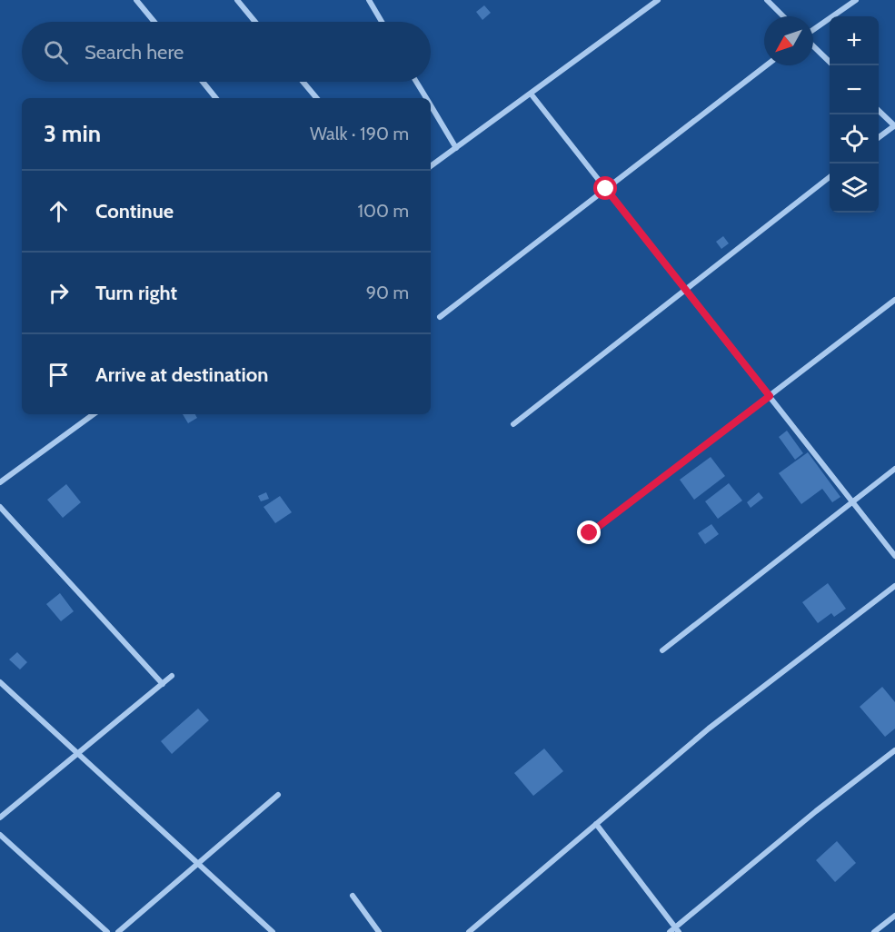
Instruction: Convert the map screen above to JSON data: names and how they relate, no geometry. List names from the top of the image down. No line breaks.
{"north":"bottom left","page":{"map_buttons":["+","−"],"search":"Search here","heading":["3 min","Walk · 190 m"],"list":[["Continue","100 m"],["Turn right","90 m"],"Arrive at destination"]}}
